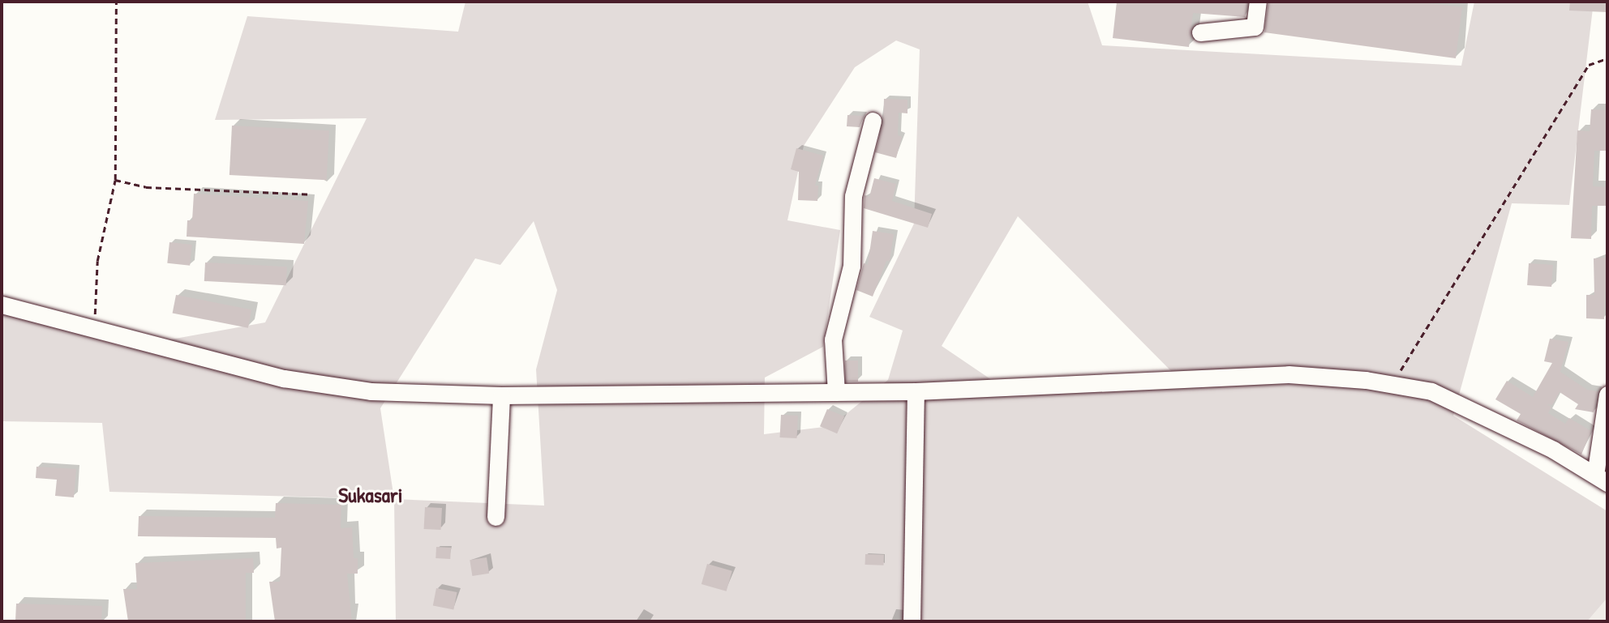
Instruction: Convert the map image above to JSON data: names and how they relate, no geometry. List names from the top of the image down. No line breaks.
{"districts":["Sukasari"]}
